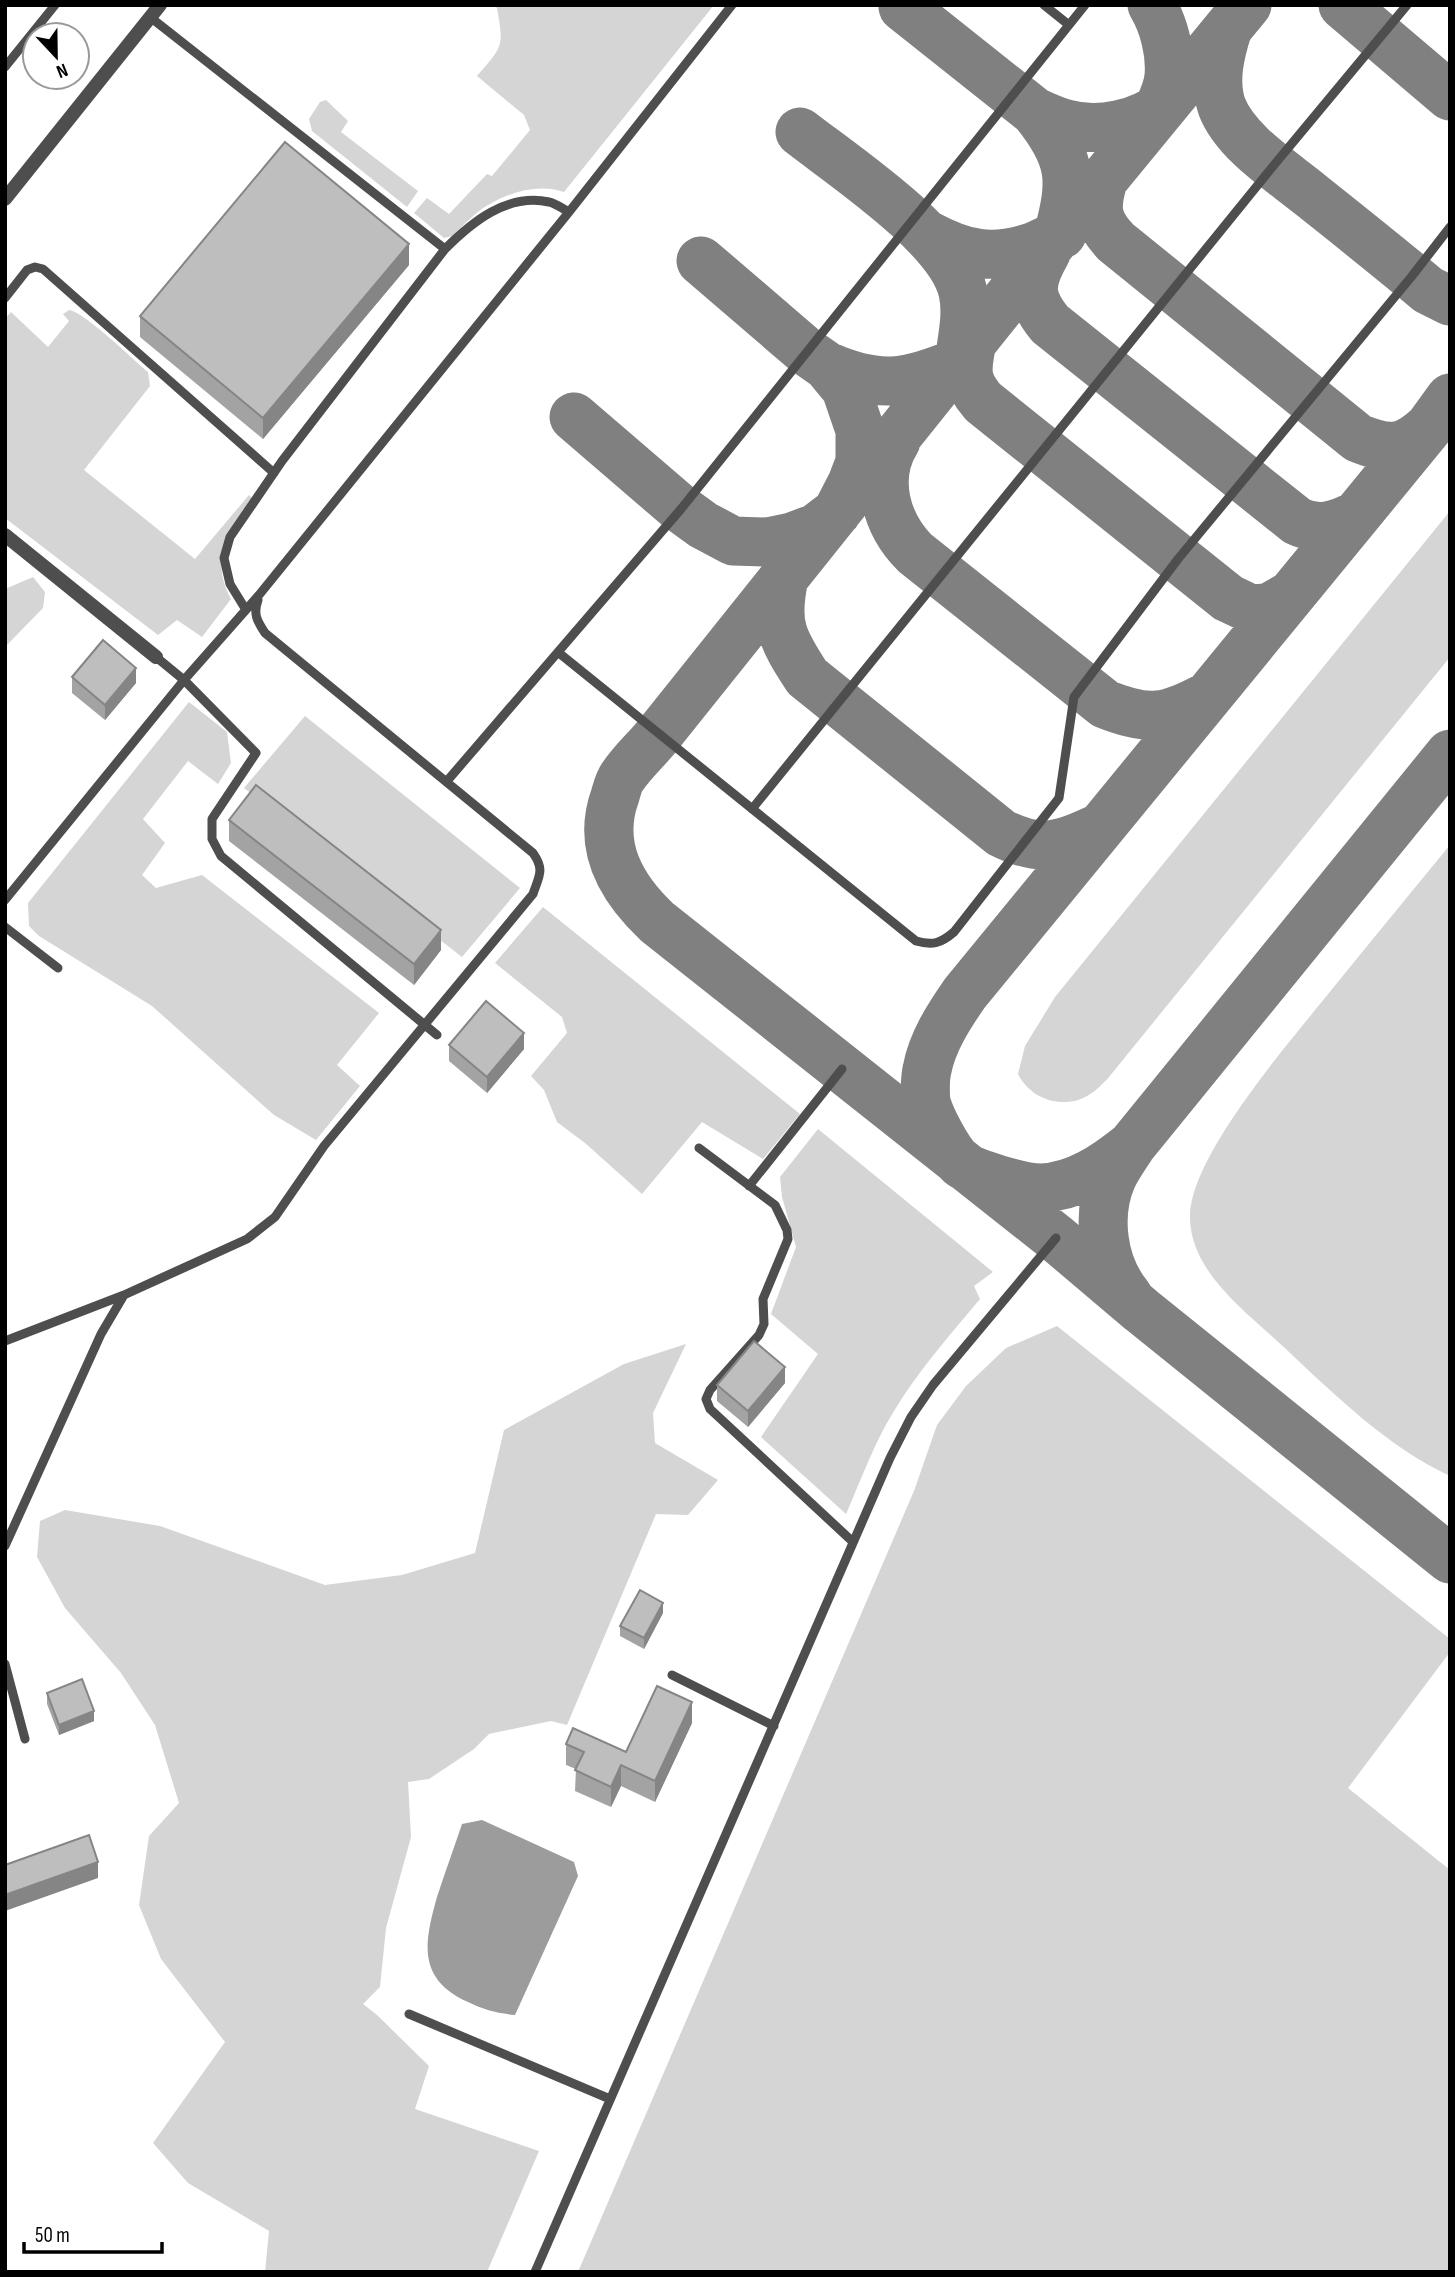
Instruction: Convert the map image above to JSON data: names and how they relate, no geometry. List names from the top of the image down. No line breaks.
{"scale_bar":"50 m","north":"bottom"}
